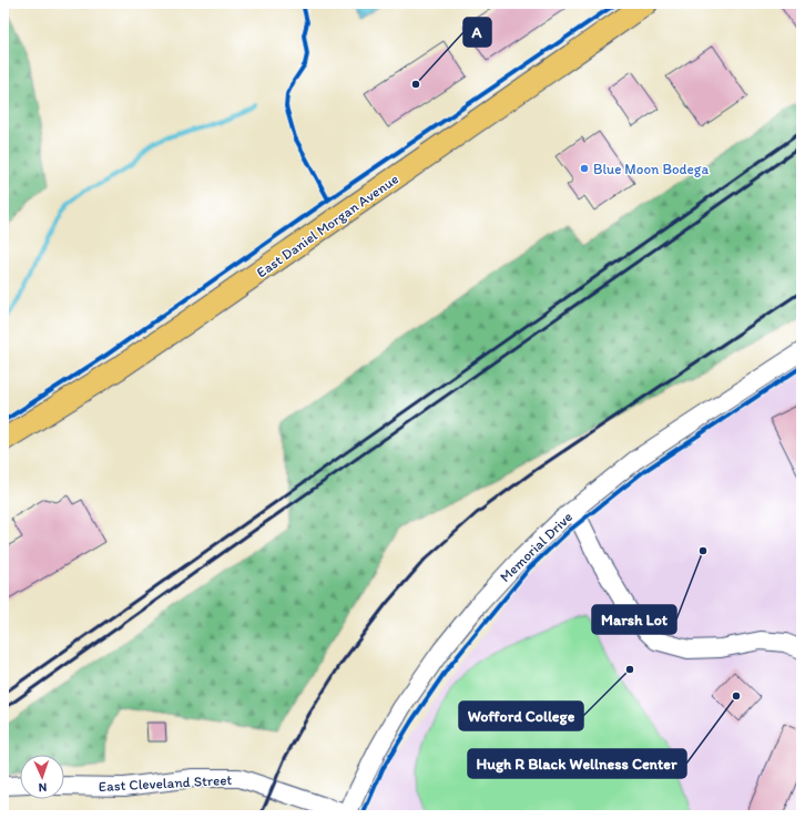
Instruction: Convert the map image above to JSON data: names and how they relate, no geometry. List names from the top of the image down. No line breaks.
{"streets":{"main road":["East Daniel Morgan Avenue"],"street":["Memorial Drive","East Cleveland Street"]},"crossings":[["Memorial Drive","East Cleveland Street"]],"places":["A","Blue Moon Bodega","Marsh Lot","Wofford College","Hugh R Black Wellness Center"],"north":"bottom"}
